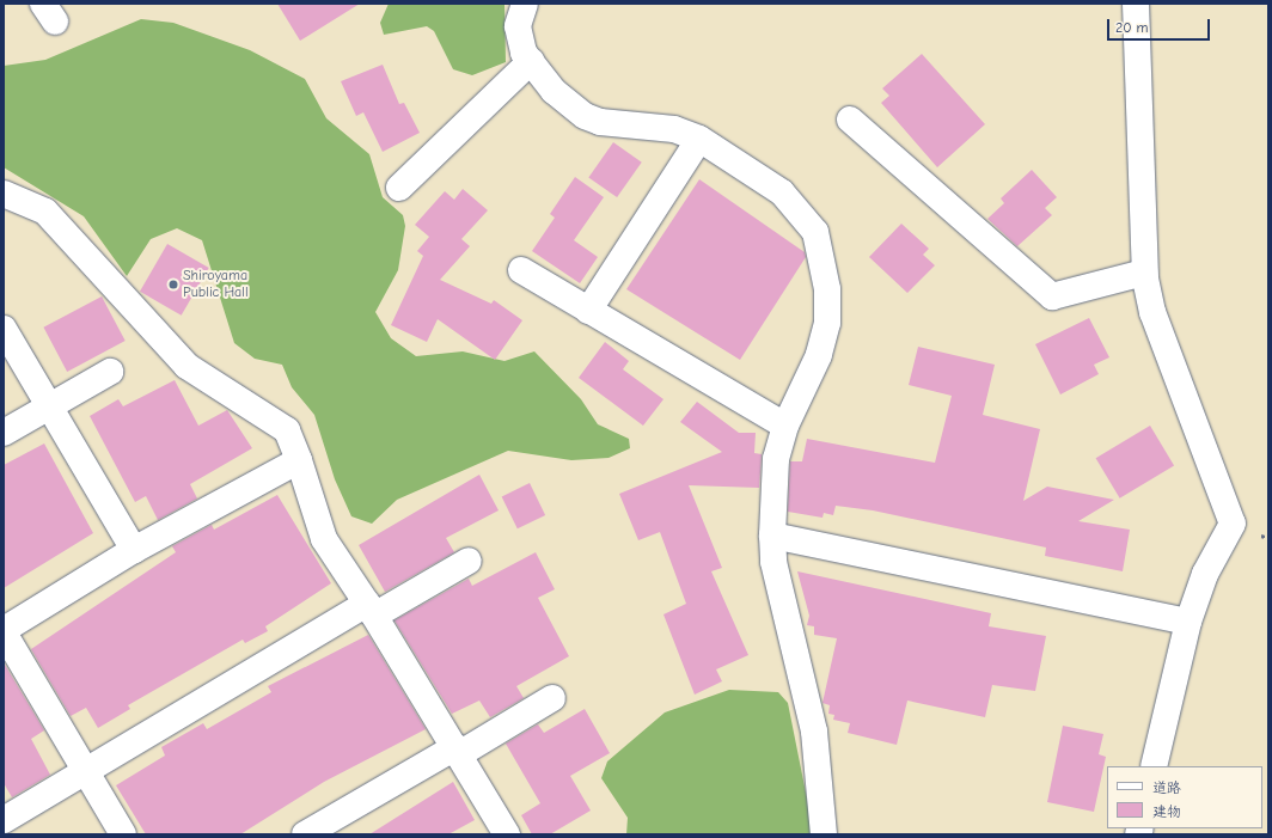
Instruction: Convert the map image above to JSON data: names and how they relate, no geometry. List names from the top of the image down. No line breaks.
{"places":["Shiroyama Public Hall"],"legend":["道路","建物"],"scale_bar":"20 m"}
